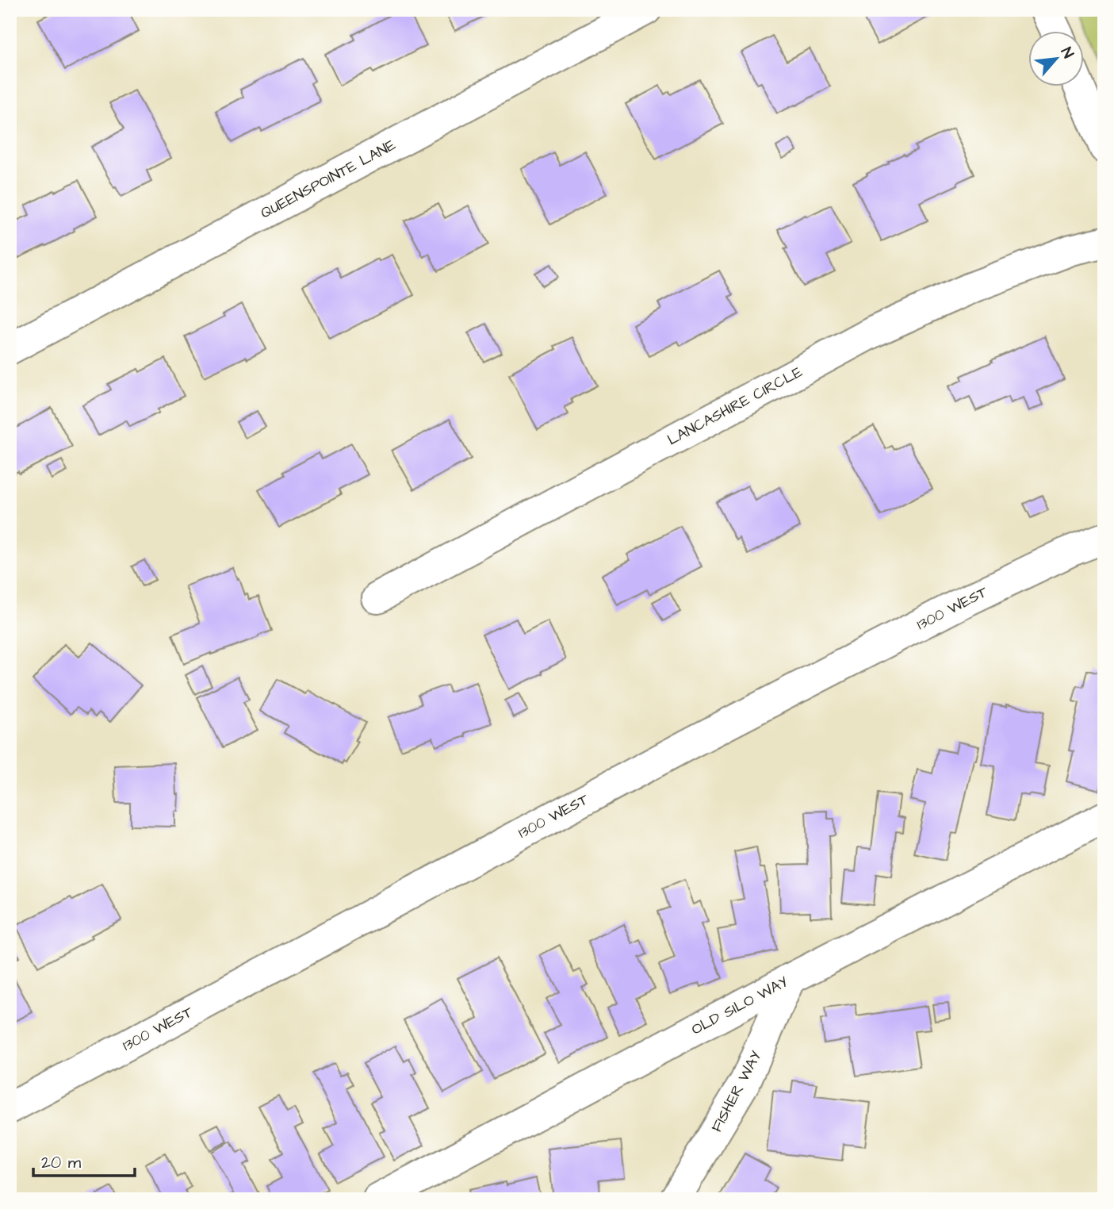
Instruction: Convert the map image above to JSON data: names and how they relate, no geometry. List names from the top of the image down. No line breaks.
{"streets":{"street":["QUEENSPOINTE LANE","LANCASHIRE CIRCLE","1300 WEST","OLD SILO WAY","FISHER WAY"]},"crossings":[["OLD SILO WAY","FISHER WAY"]],"scale_bar":"20 m","north":"top right"}
